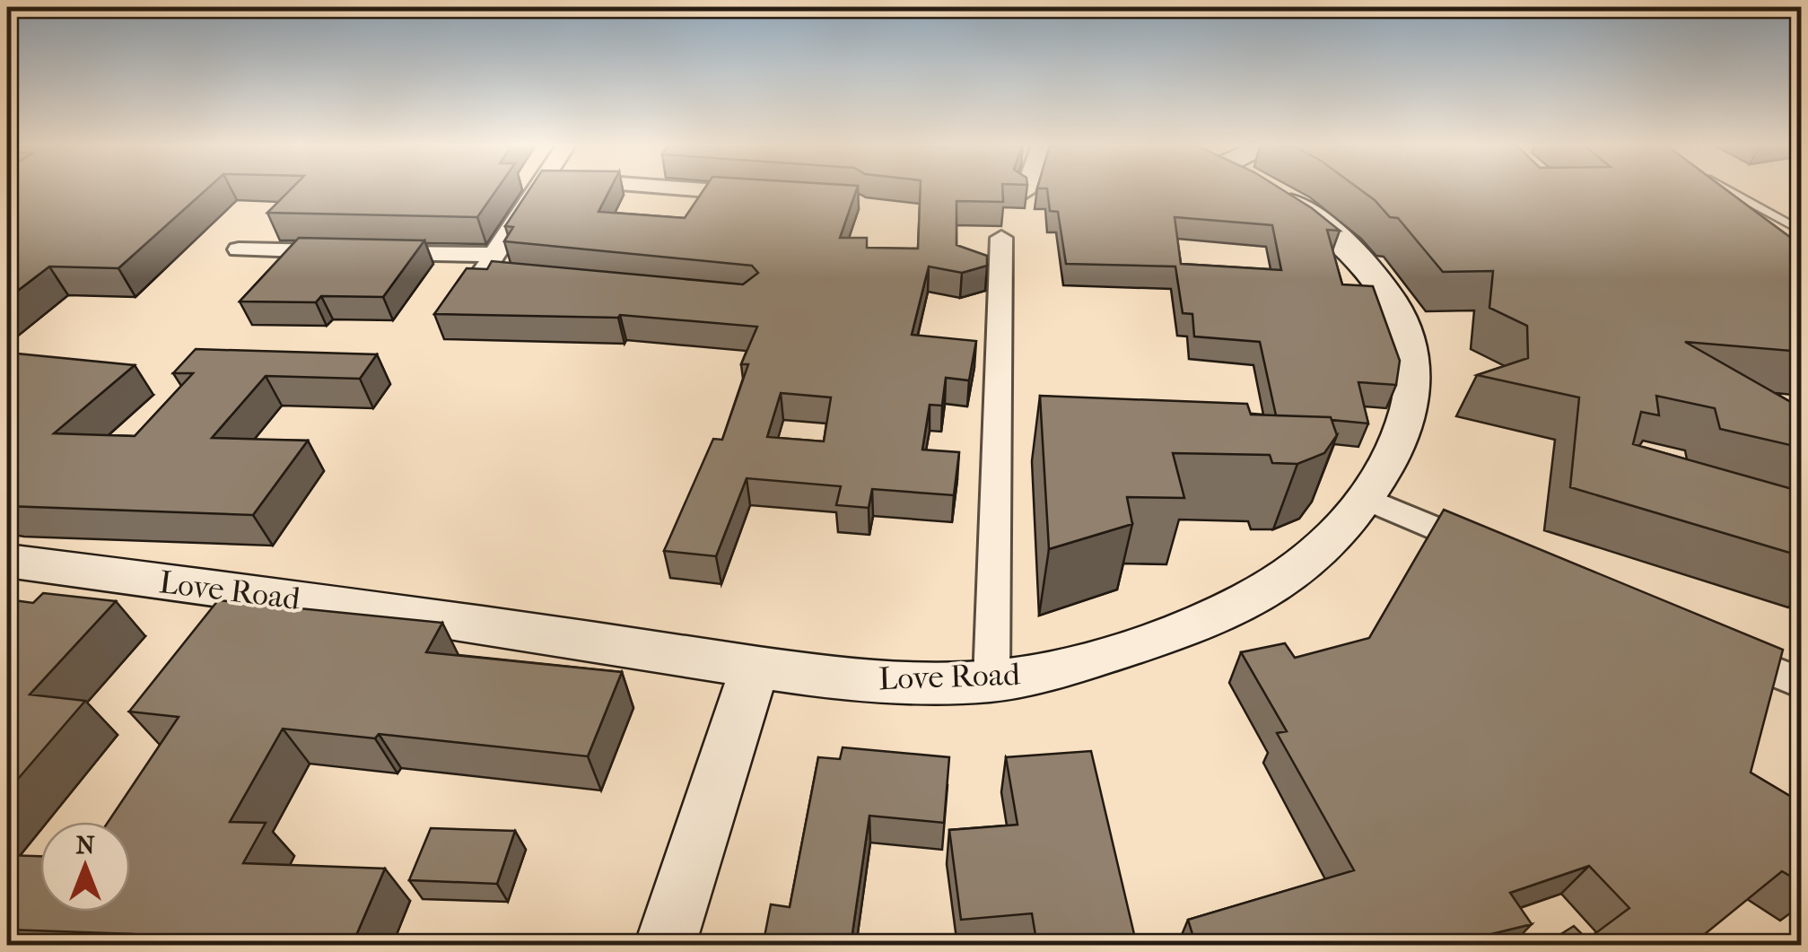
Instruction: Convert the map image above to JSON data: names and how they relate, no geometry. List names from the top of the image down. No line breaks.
{"streets":{"main road":["Love Road"]},"north":"top"}
